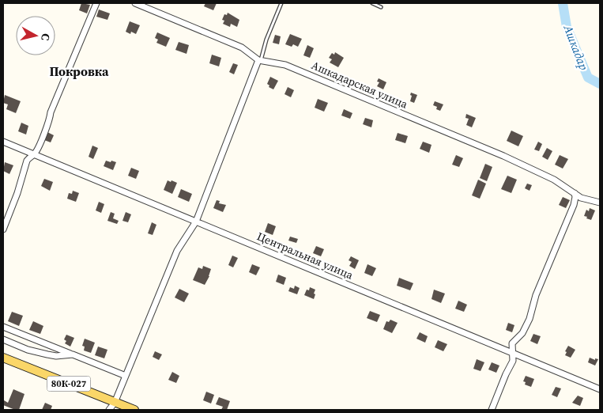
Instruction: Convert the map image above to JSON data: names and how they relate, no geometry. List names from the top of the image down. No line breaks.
{"streets":{"main road":["80К-027"],"street":["Ашкадарская улица","Центральная улица"]},"districts":["Покровка"],"water":["Ашкадар"],"north":"right"}
